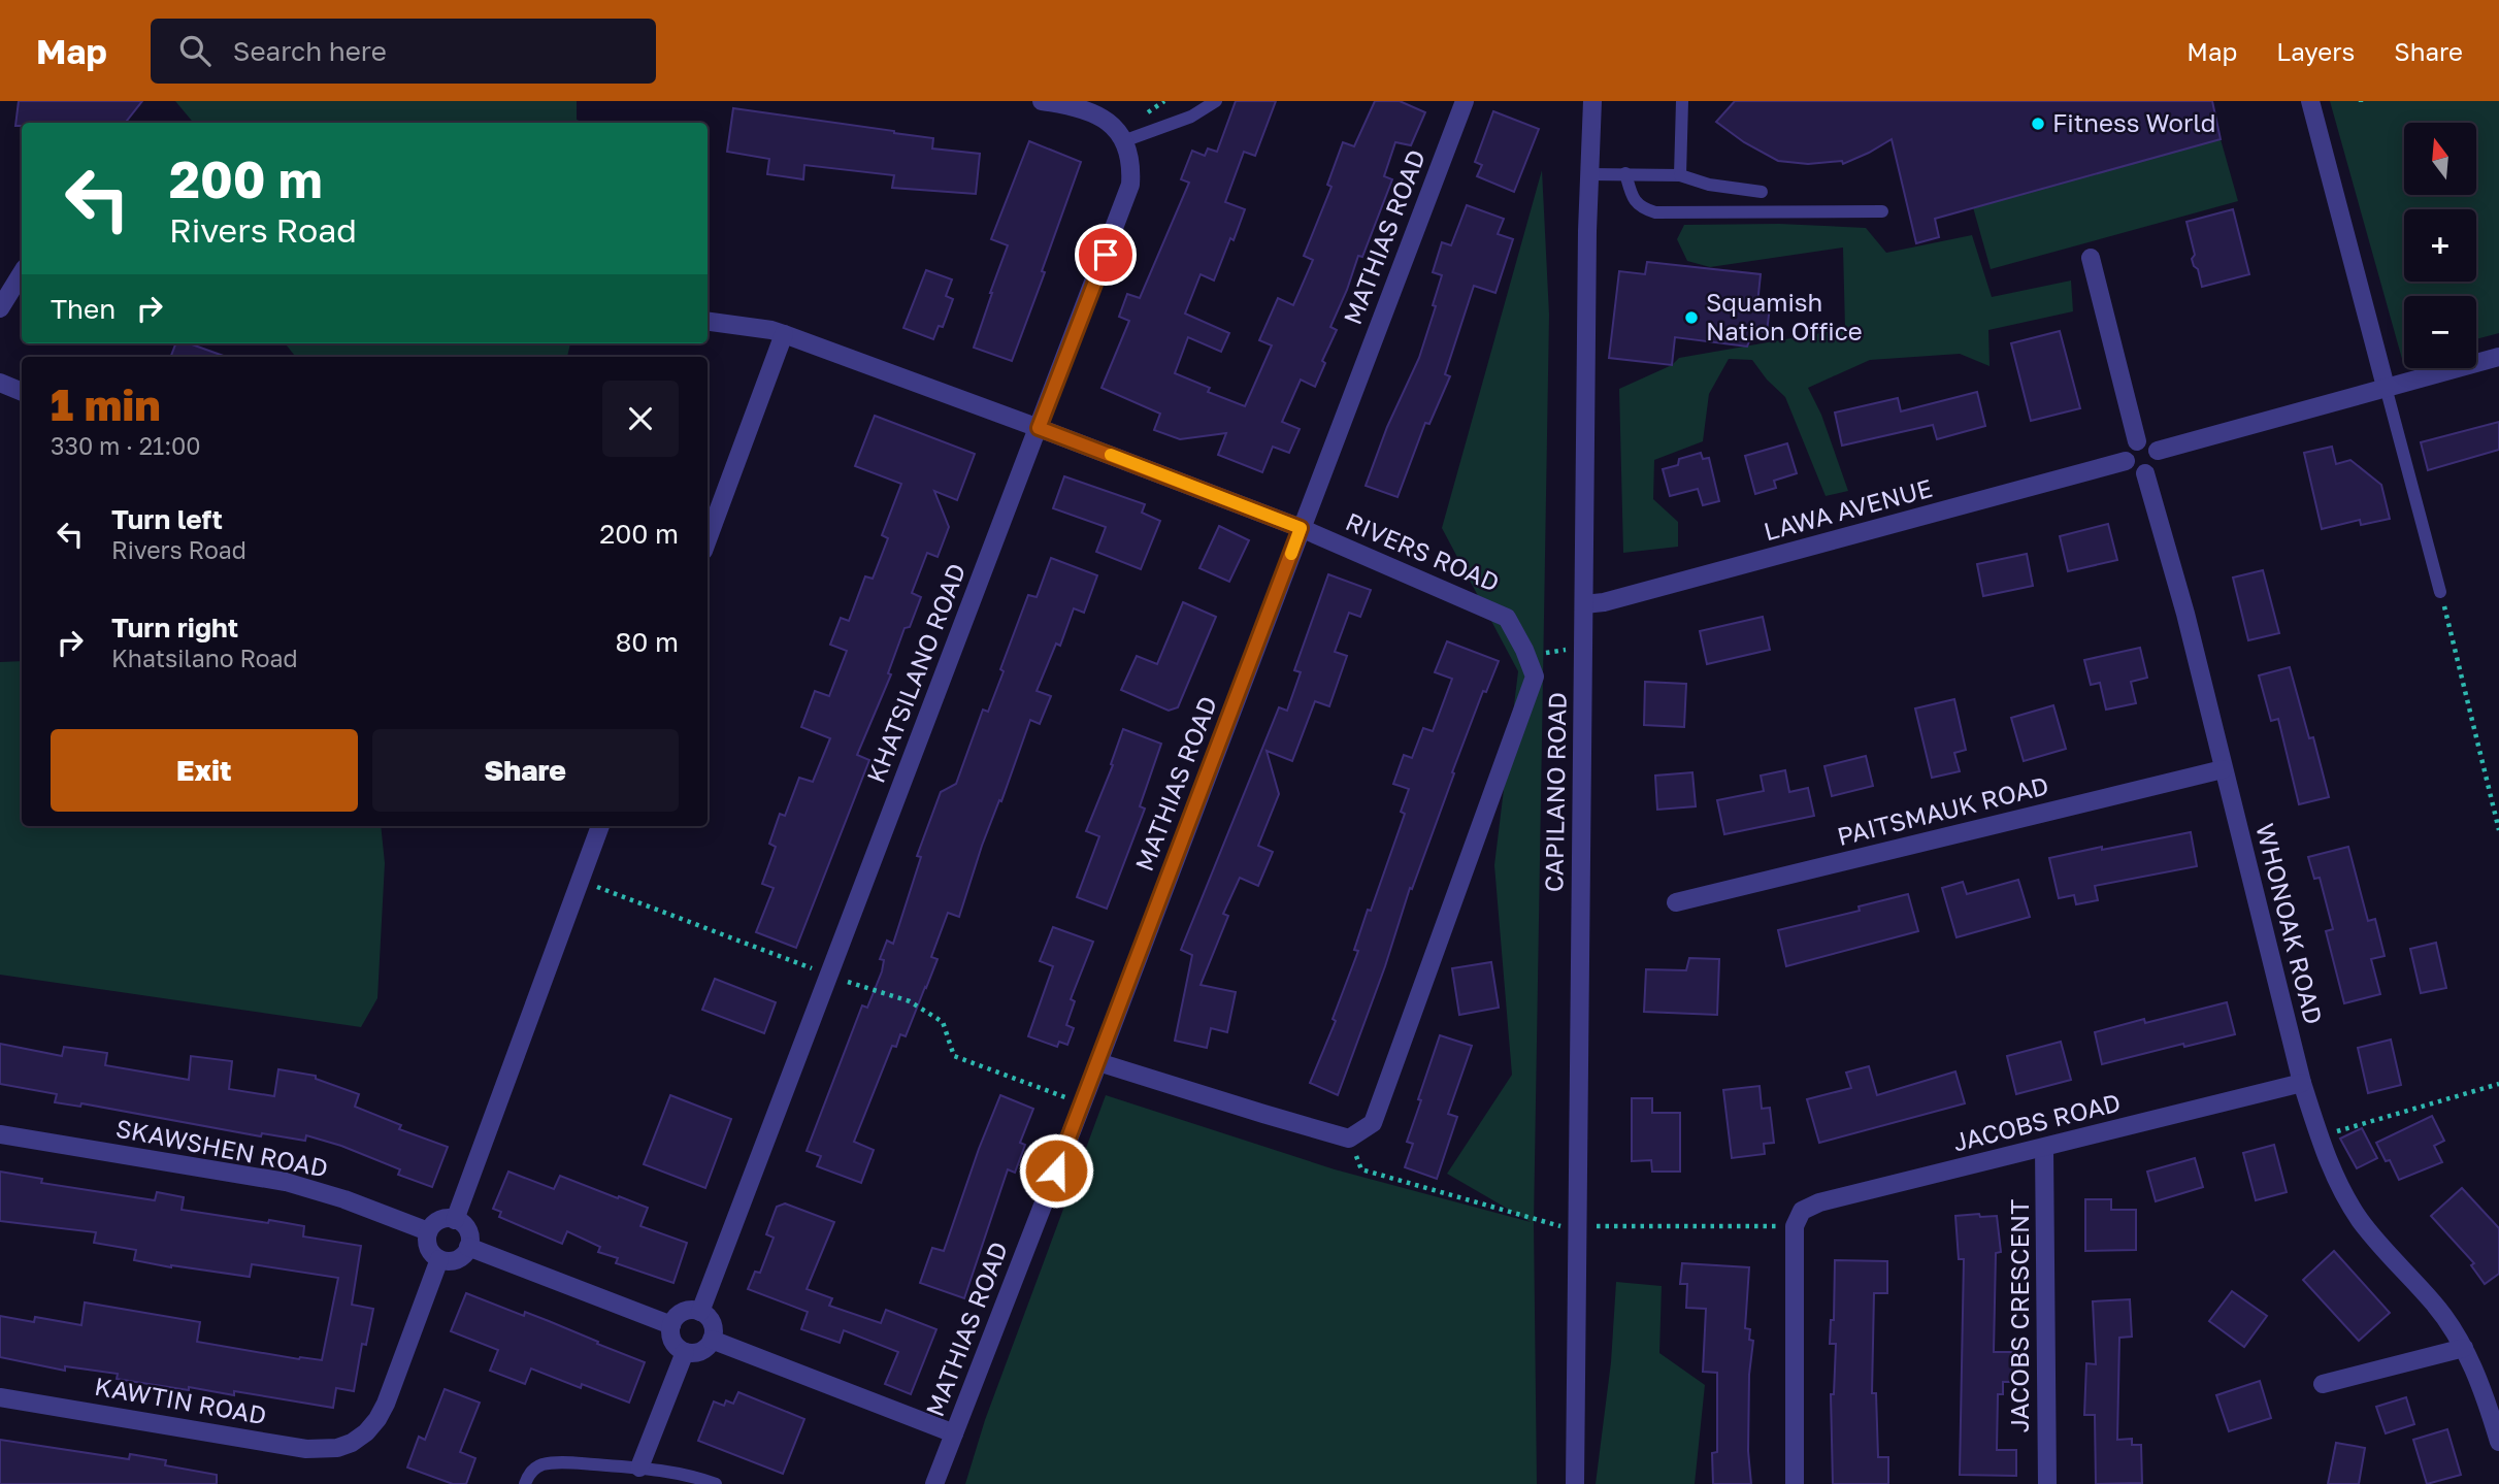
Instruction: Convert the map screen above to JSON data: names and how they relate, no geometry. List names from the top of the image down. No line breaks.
{"streets":{"street":["MATHIAS ROAD","LAWA AVENUE","RIVERS ROAD","KHATSILANO ROAD","CAPILANO ROAD","PAITSMAUK ROAD","WHONOAK ROAD","JACOBS ROAD","SKAWSHEN ROAD","JACOBS CRESCENT","KAWTIN ROAD"]},"crossings":[["MATHIAS ROAD","RIVERS ROAD"],["LAWA AVENUE","CAPILANO ROAD"],["LAWA AVENUE","WHONOAK ROAD"],["RIVERS ROAD","KHATSILANO ROAD"],["PAITSMAUK ROAD","WHONOAK ROAD"],["WHONOAK ROAD","JACOBS ROAD"],["JACOBS ROAD","JACOBS CRESCENT"],["SKAWSHEN ROAD","KAWTIN ROAD"]],"places":["Fitness World","Squamish Nation Office"],"north":"top","page":{"header":"Map","search":"Search here","nav":["Map","Layers","Share"],"map_buttons":["+","−"],"turn":["200 m","Rivers Road"],"then":"Then","heading":["1 min","330 m · 21:00"],"list":[{"name":"Turn left","note":"Rivers Road","value":"200 m"},{"name":"Turn right","note":"Khatsilano Road","value":"80 m"}],"buttons":["Exit","Share"]}}
